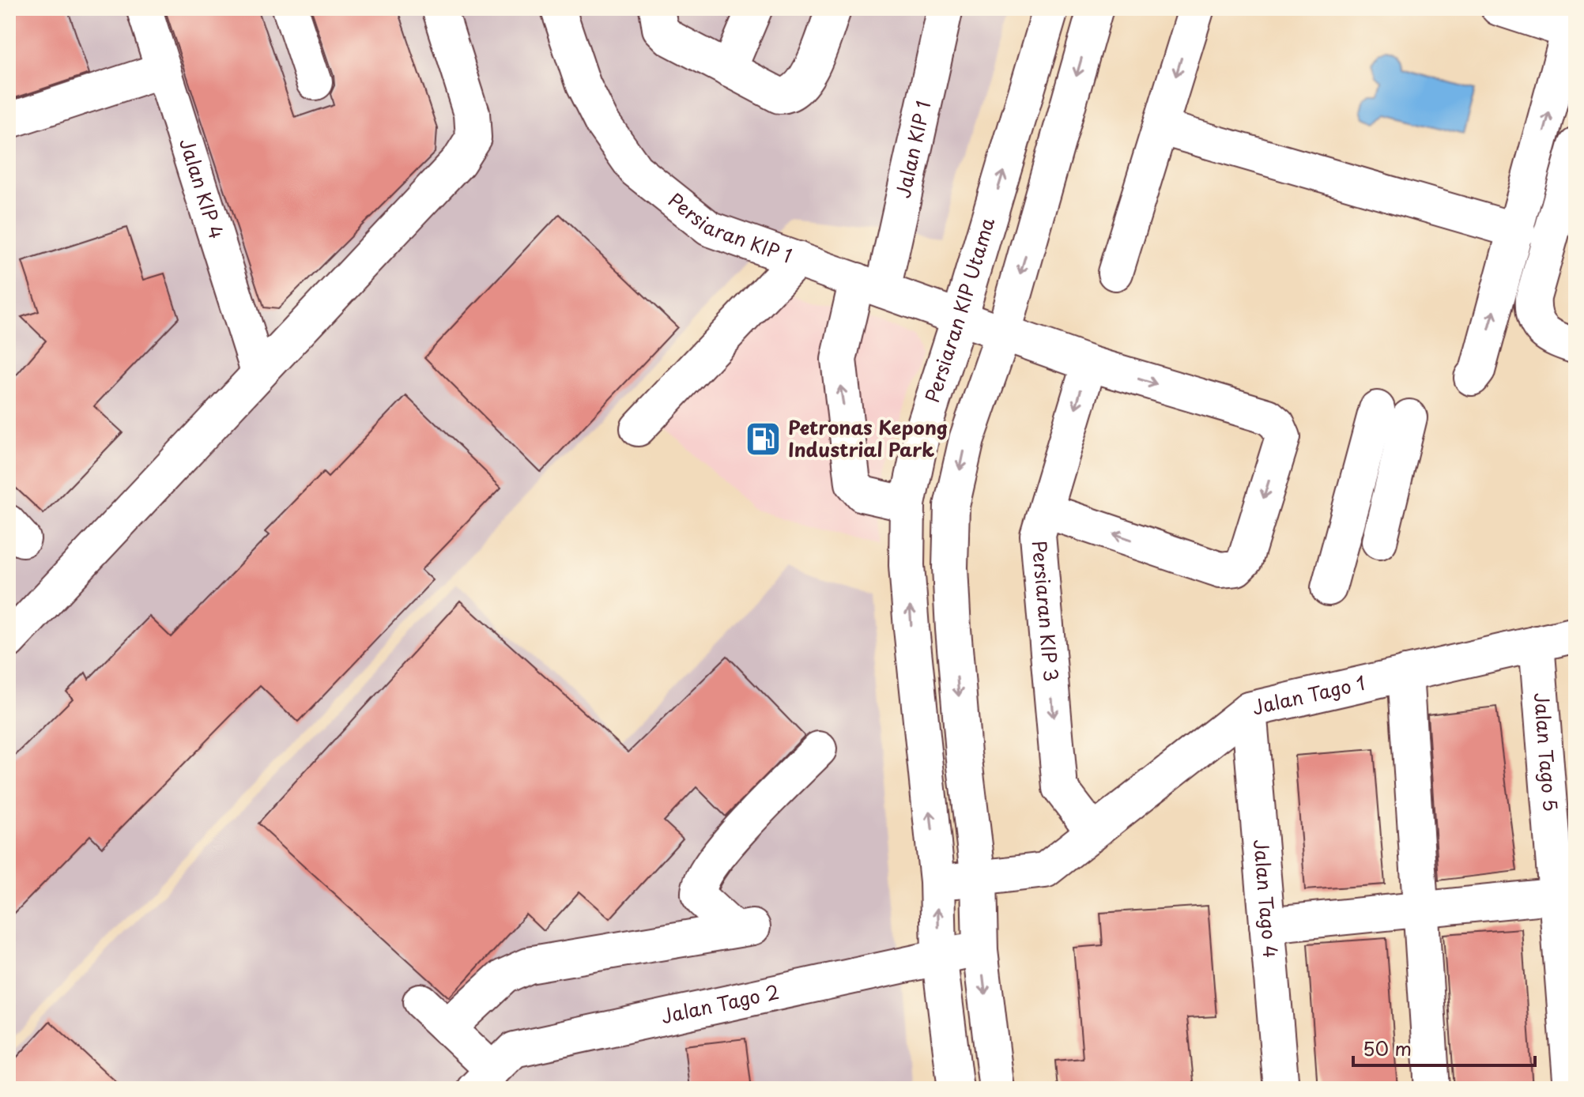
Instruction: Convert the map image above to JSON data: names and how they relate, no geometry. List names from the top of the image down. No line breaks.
{"streets":{"street":["Jalan KIP 1","Jalan KIP 4","Persiaran KIP 1","Persiaran KIP Utama","Persiaran KIP 3","Jalan Tago 1","Jalan Tago 5","Jalan Tago 4","Jalan Tago 2"]},"crossings":[["Jalan KIP 1","Persiaran KIP 1"],["Jalan KIP 1","Persiaran KIP Utama"],["Persiaran KIP 1","Persiaran KIP Utama"],["Persiaran KIP Utama","Jalan Tago 1"],["Persiaran KIP 3","Jalan Tago 1"],["Jalan Tago 1","Jalan Tago 5"],["Jalan Tago 1","Jalan Tago 4"]],"one_way":["Jalan KIP 1"],"places":{"fuel station":["Petronas Kepong Industrial Park"]},"scale_bar":"50 m"}
